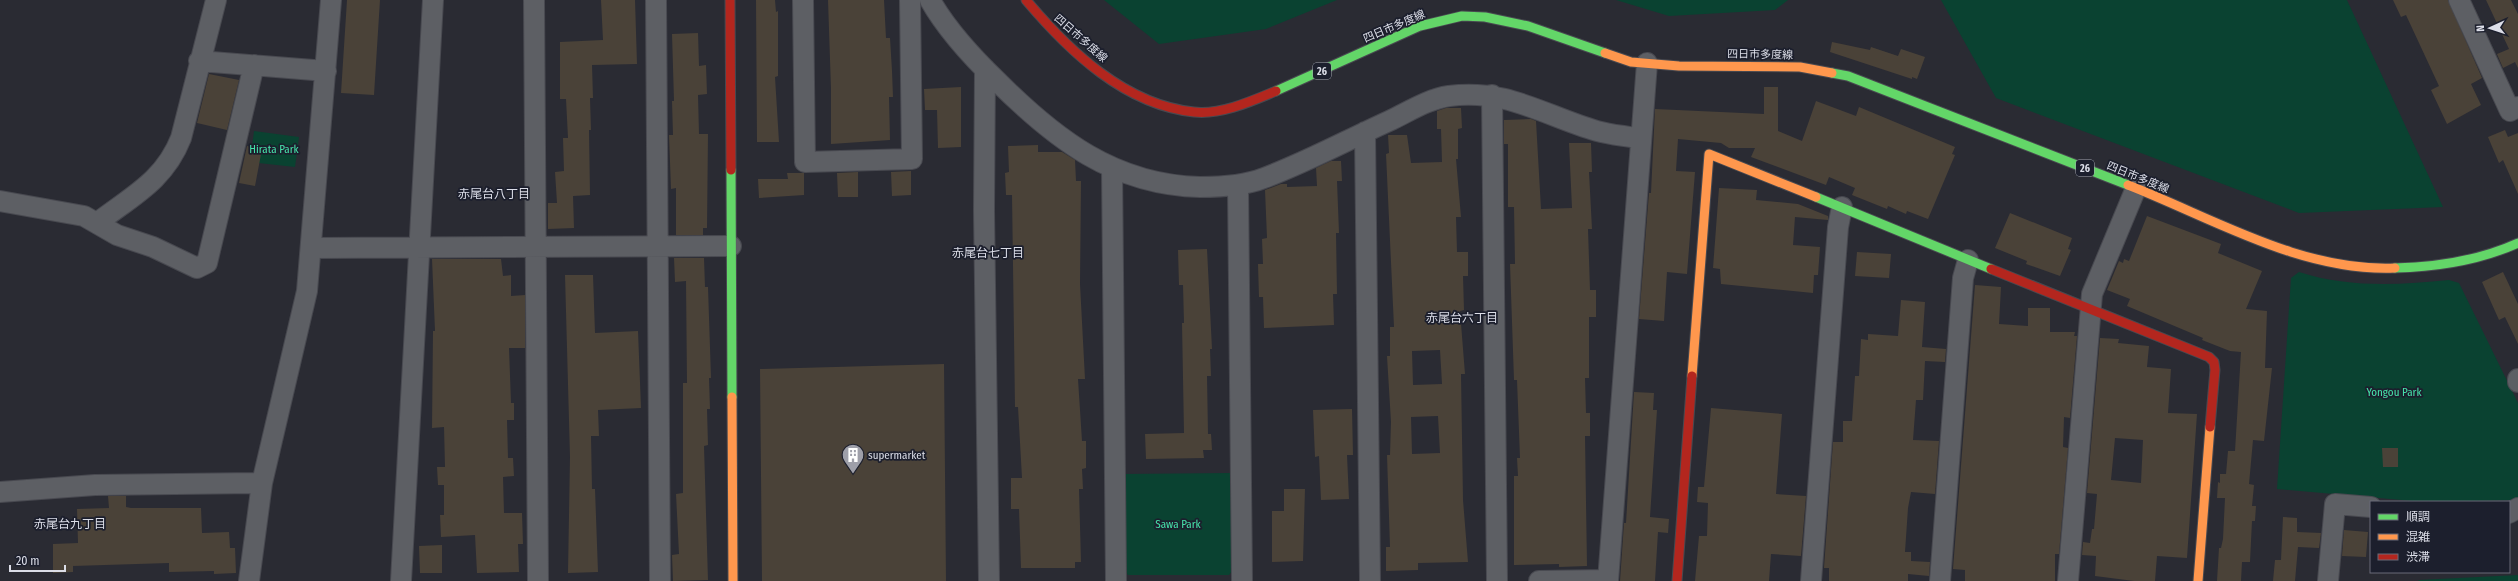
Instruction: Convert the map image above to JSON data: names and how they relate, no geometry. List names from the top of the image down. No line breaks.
{"streets":{"street":["四日市多度線","26"]},"districts":["赤尾台八丁目","赤尾台七丁目","赤尾台六丁目","赤尾台九丁目"],"parks":["Hirata Park","Yongou Park","Sawa Park"],"places":{"building":["supermarket"]},"legend":["順調","混雑","渋滞"],"scale_bar":"20 m","north":"left"}
